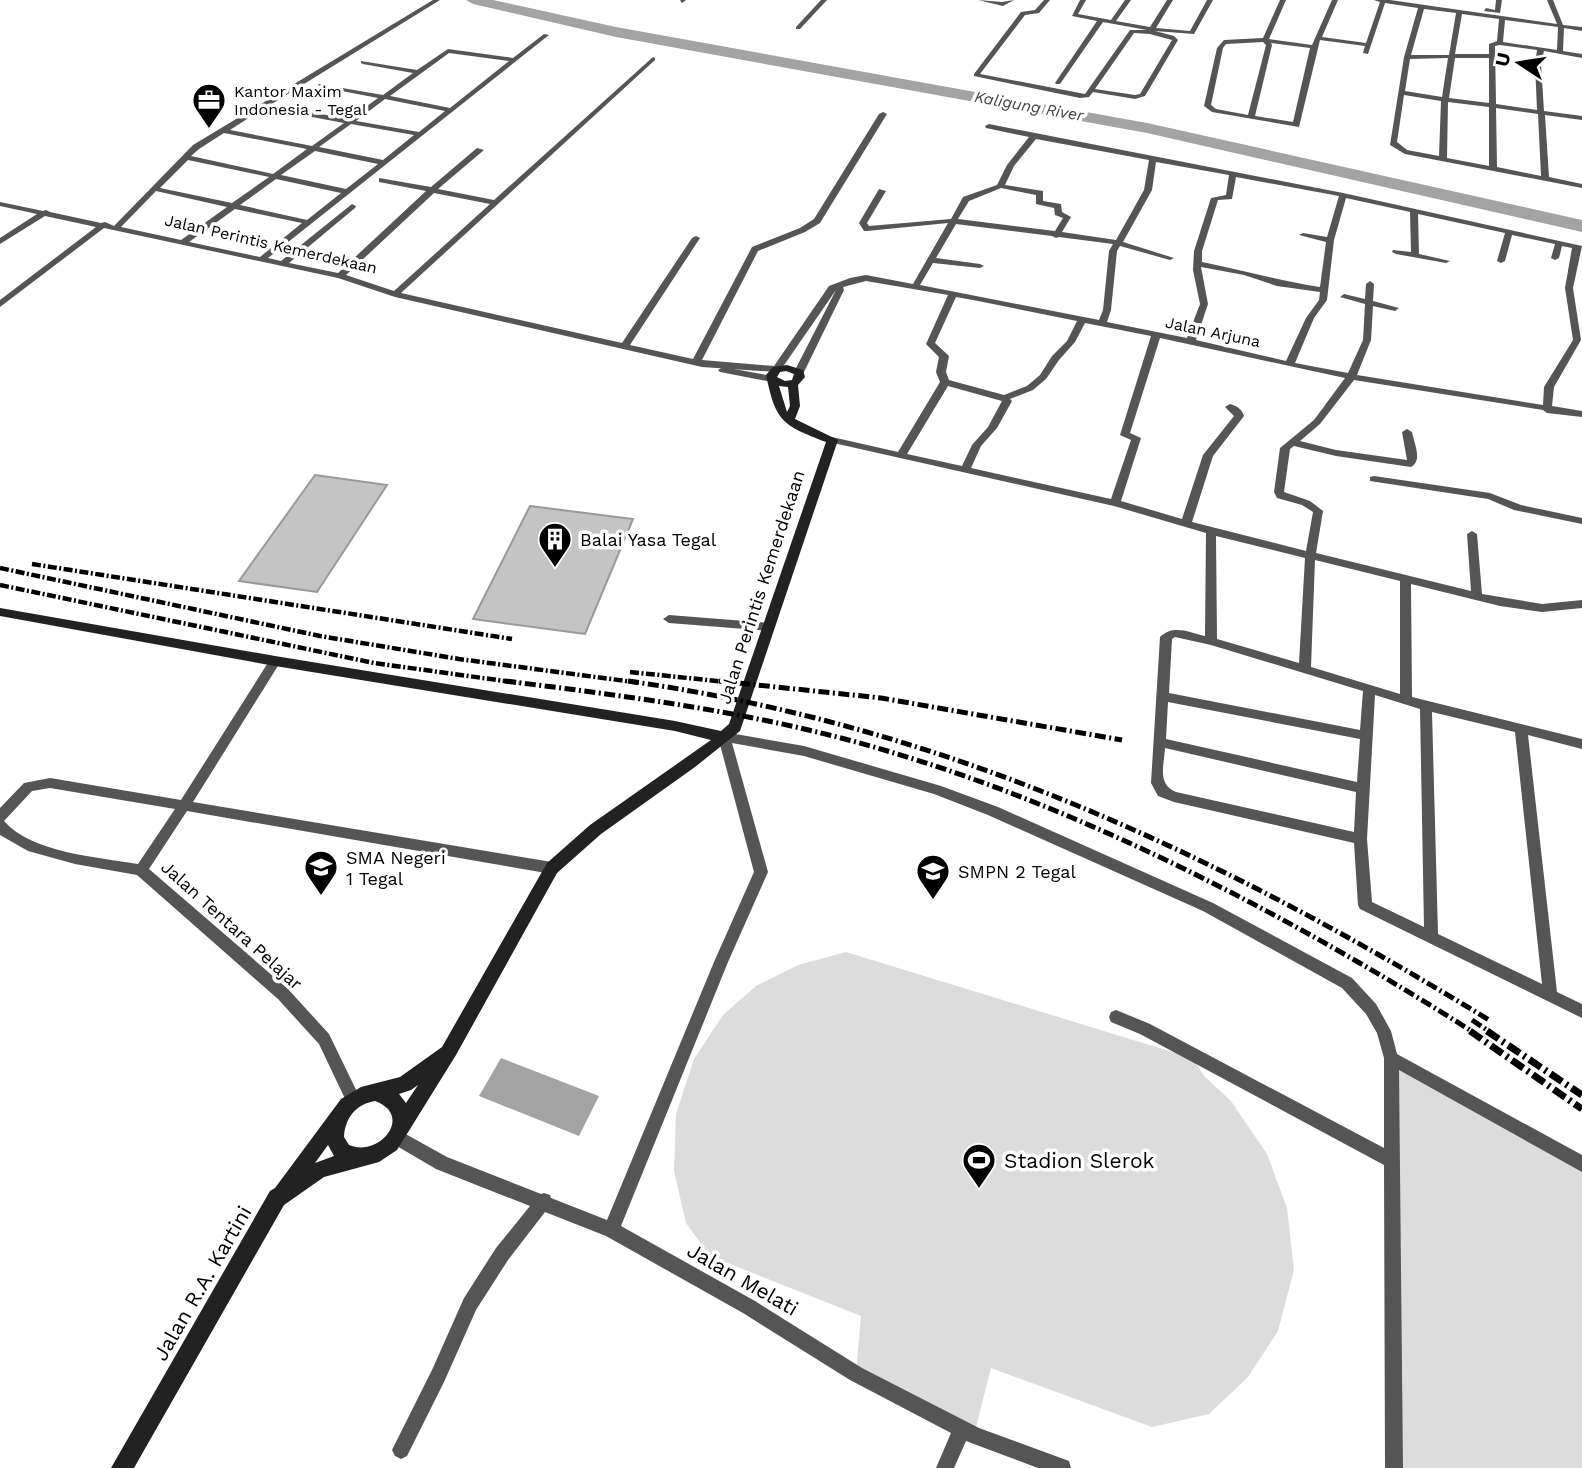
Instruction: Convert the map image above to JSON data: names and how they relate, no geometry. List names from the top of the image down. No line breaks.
{"streets":{"street":["Jalan Perintis Kemerdekaan","Jalan Arjuna","Jalan Tentara Pelajar","Jalan Melati","Jalan R.A. Kartini"]},"crossings":[["Jalan Perintis Kemerdekaan","Jalan Tentara Pelajar"],["Jalan Perintis Kemerdekaan","Jalan Melati"],["Jalan Perintis Kemerdekaan","Jalan R.A. Kartini"],["Jalan Tentara Pelajar","Jalan Melati"],["Jalan Tentara Pelajar","Jalan R.A. Kartini"],["Jalan Melati","Jalan R.A. Kartini"]],"water":["Kaligung River"],"places":{"office":["Kantor Maxim Indonesia - Tegal"],"building":["Balai Yasa Tegal"],"school or university":["SMA Negeri 1 Tegal","SMPN 2 Tegal"],"sports":["Stadion Slerok"]},"north":"left"}
